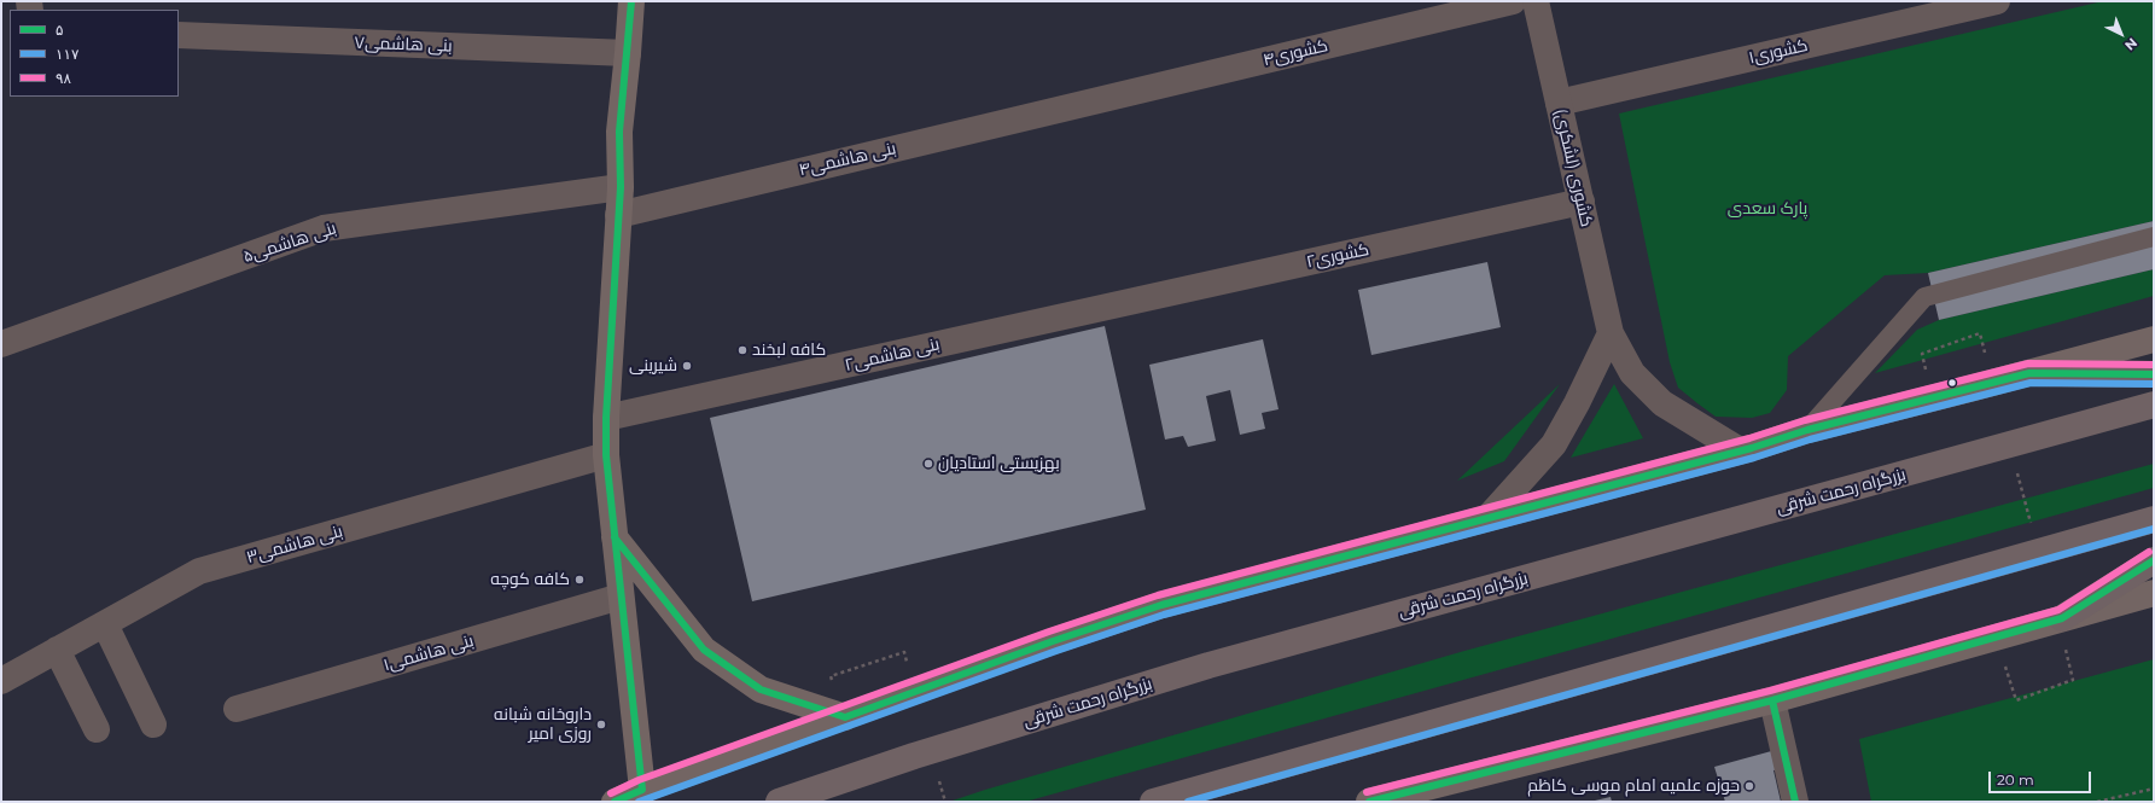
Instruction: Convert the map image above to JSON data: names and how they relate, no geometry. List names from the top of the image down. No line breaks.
{"streets":{"highway":["بزرگراه رحمت شرقی"],"street":["بنی هاشمی۷","۱کشوری","کشوری۴","۴بنی هاشمی","کشوری (لشکری)","بنی هاشمی۵","کشوری۲","۲بنی هاشمی","بنی هاشمی۳","بنی هاشمی۱"]},"crossings":[["۱کشوری","کشوری (لشکری)"],["کشوری۴","۴بنی هاشمی"],["کشوری (لشکری)","کشوری۲"],["کشوری۲","۲بنی هاشمی"]],"parks":["پارک سعدی"],"places":["کافه لبخند","شیرینی","بهزیستی استادیان","کافه کوچه","داروخانه شبانه روزی امیر","حوزه علمیه امام موسی کاظم"],"lines":["transit line ۵","transit line ۹۸","transit line ۱۱۷"],"legend":["۵","۱۱۷","۹۸"],"scale_bar":"20 m","north":"bottom right"}
